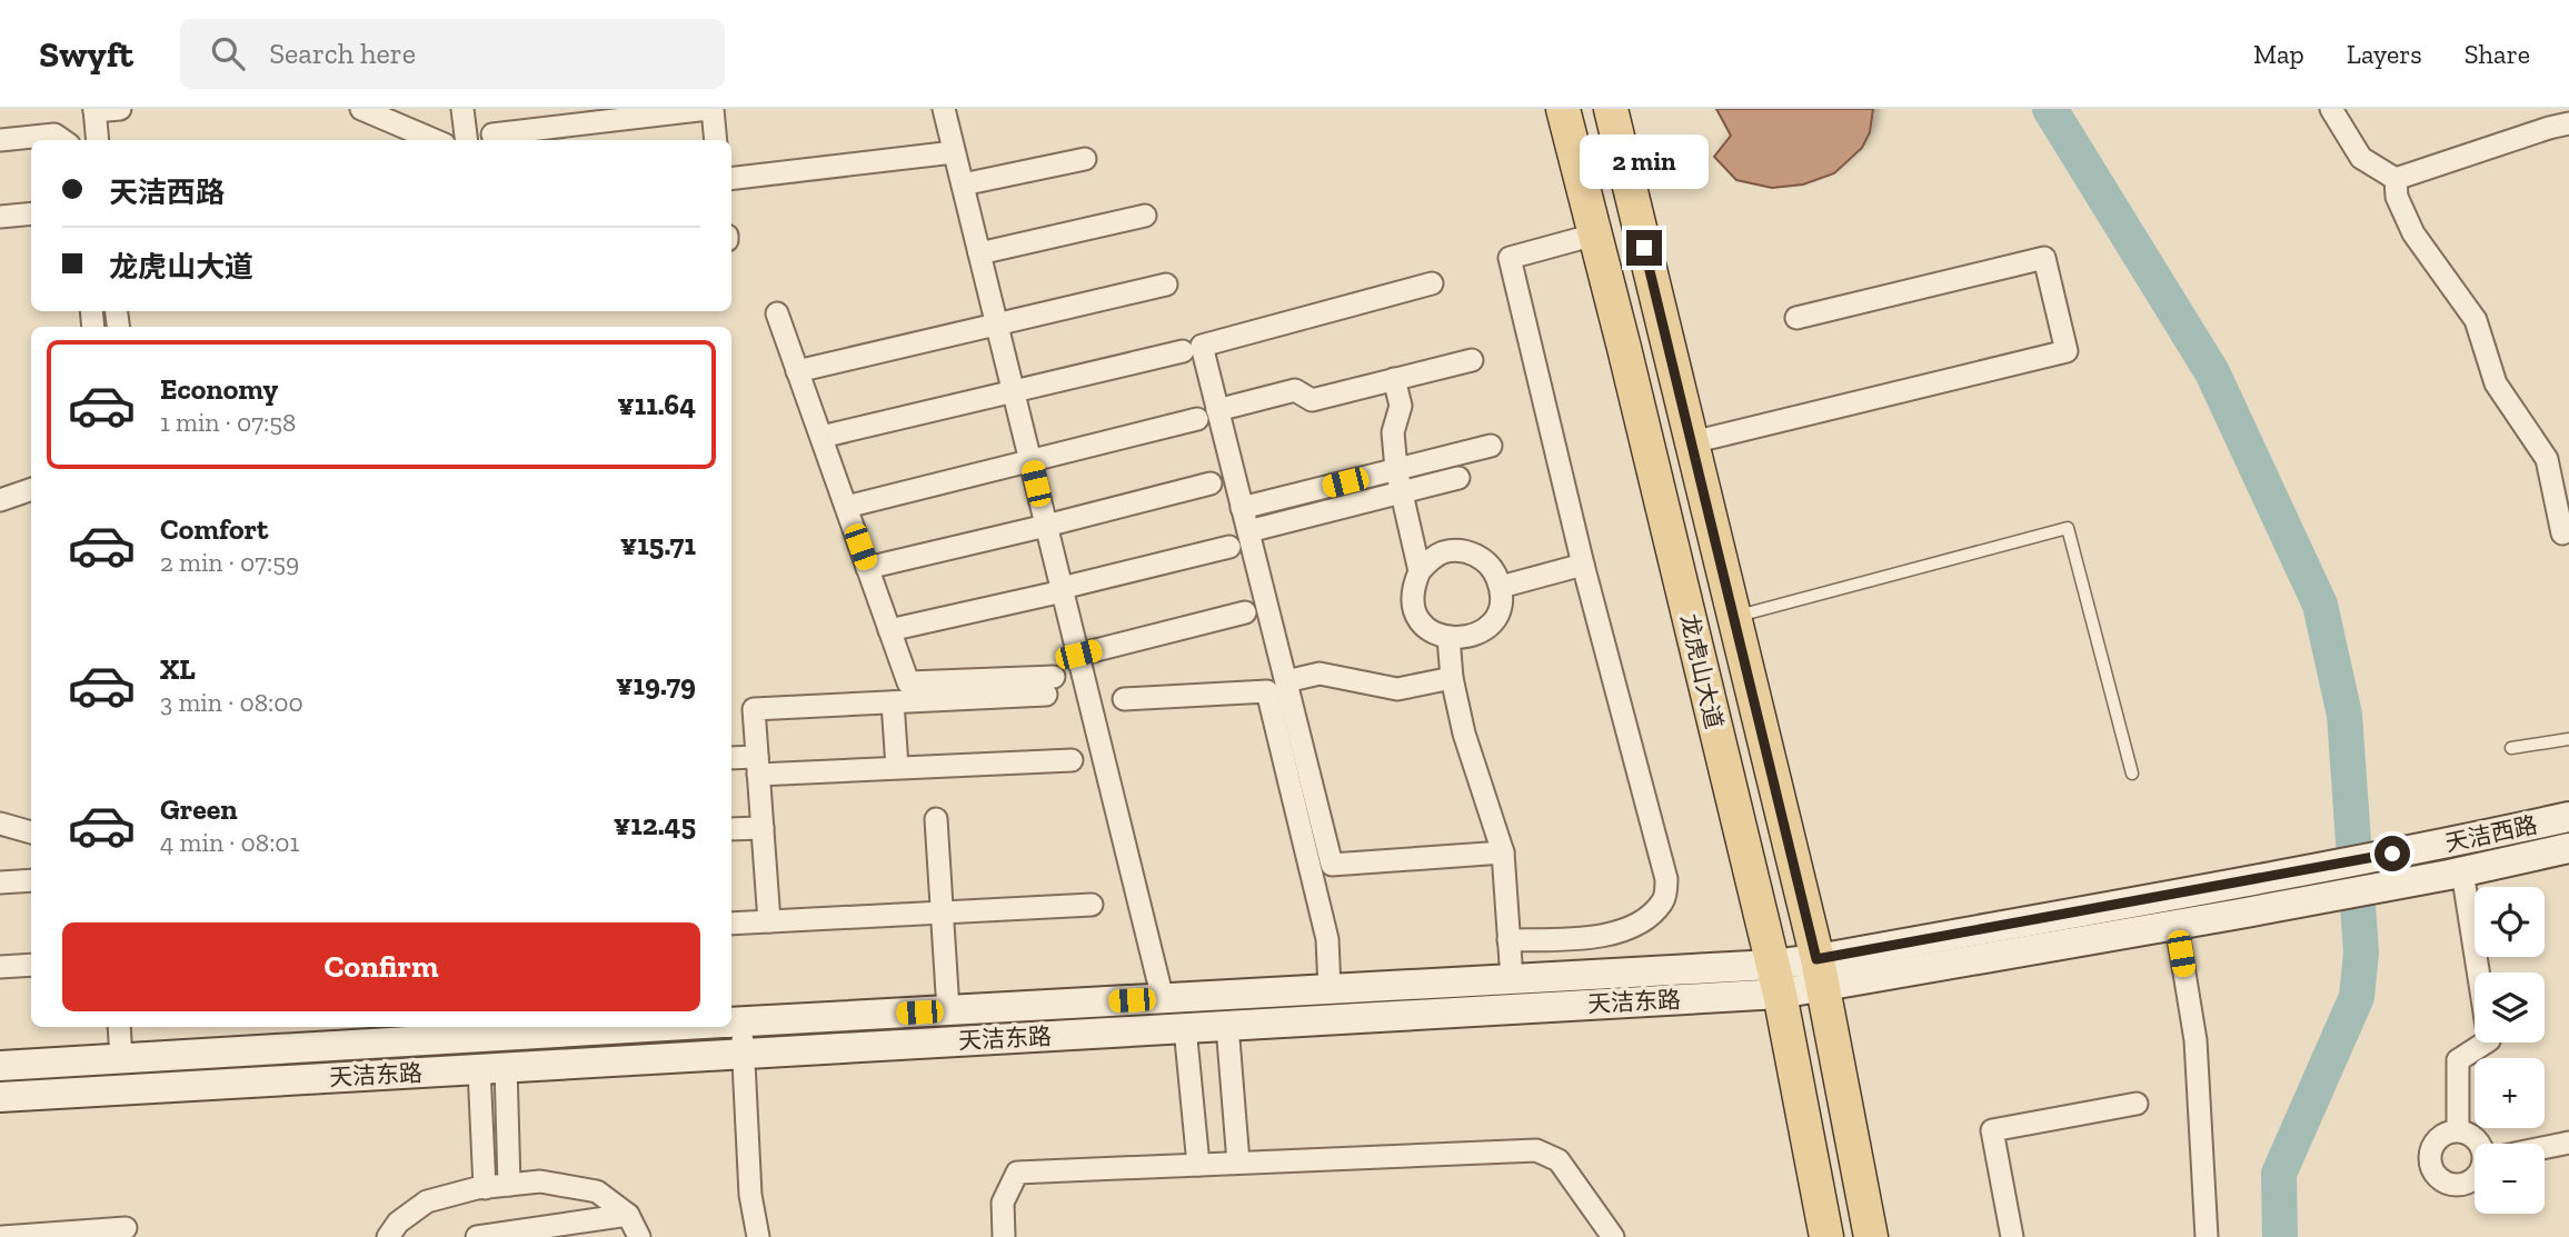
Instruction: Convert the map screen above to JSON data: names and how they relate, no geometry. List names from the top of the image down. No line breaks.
{"streets":{"main road":["龙虎山大道","天洁西路","天洁东路"]},"crossings":[["龙虎山大道","天洁西路"],["龙虎山大道","天洁东路"],["天洁西路","天洁东路"]],"page":{"header":"Swyft","search":"Search here","nav":["Map","Layers","Share"],"bubble":"2 min","banner":["天洁西路","龙虎山大道"],"list":[{"name":"Economy","note":"1 min · 07:58","value":"¥11.64"},{"name":"Comfort","note":"2 min · 07:59","value":"¥15.71"},{"name":"XL","note":"3 min · 08:00","value":"¥19.79"},{"name":"Green","note":"4 min · 08:01","value":"¥12.45"}],"map_buttons":["+","−"],"buttons":"Confirm"}}
